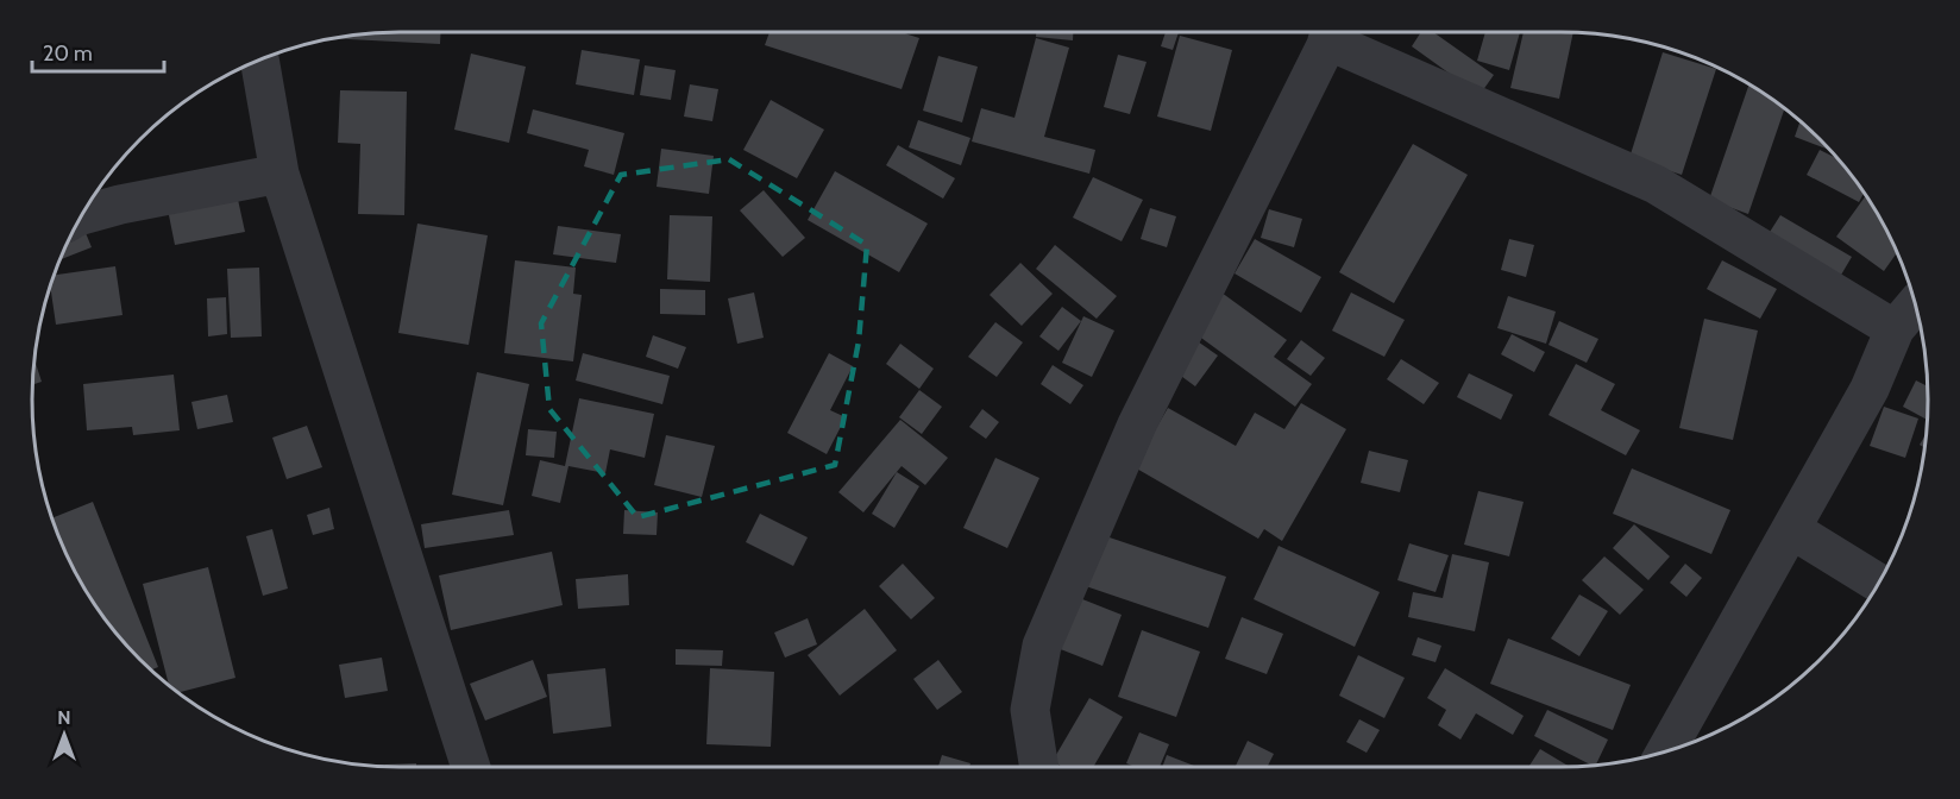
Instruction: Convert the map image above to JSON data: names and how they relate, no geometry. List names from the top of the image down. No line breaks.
{"scale_bar":"20 m","north":"top"}
